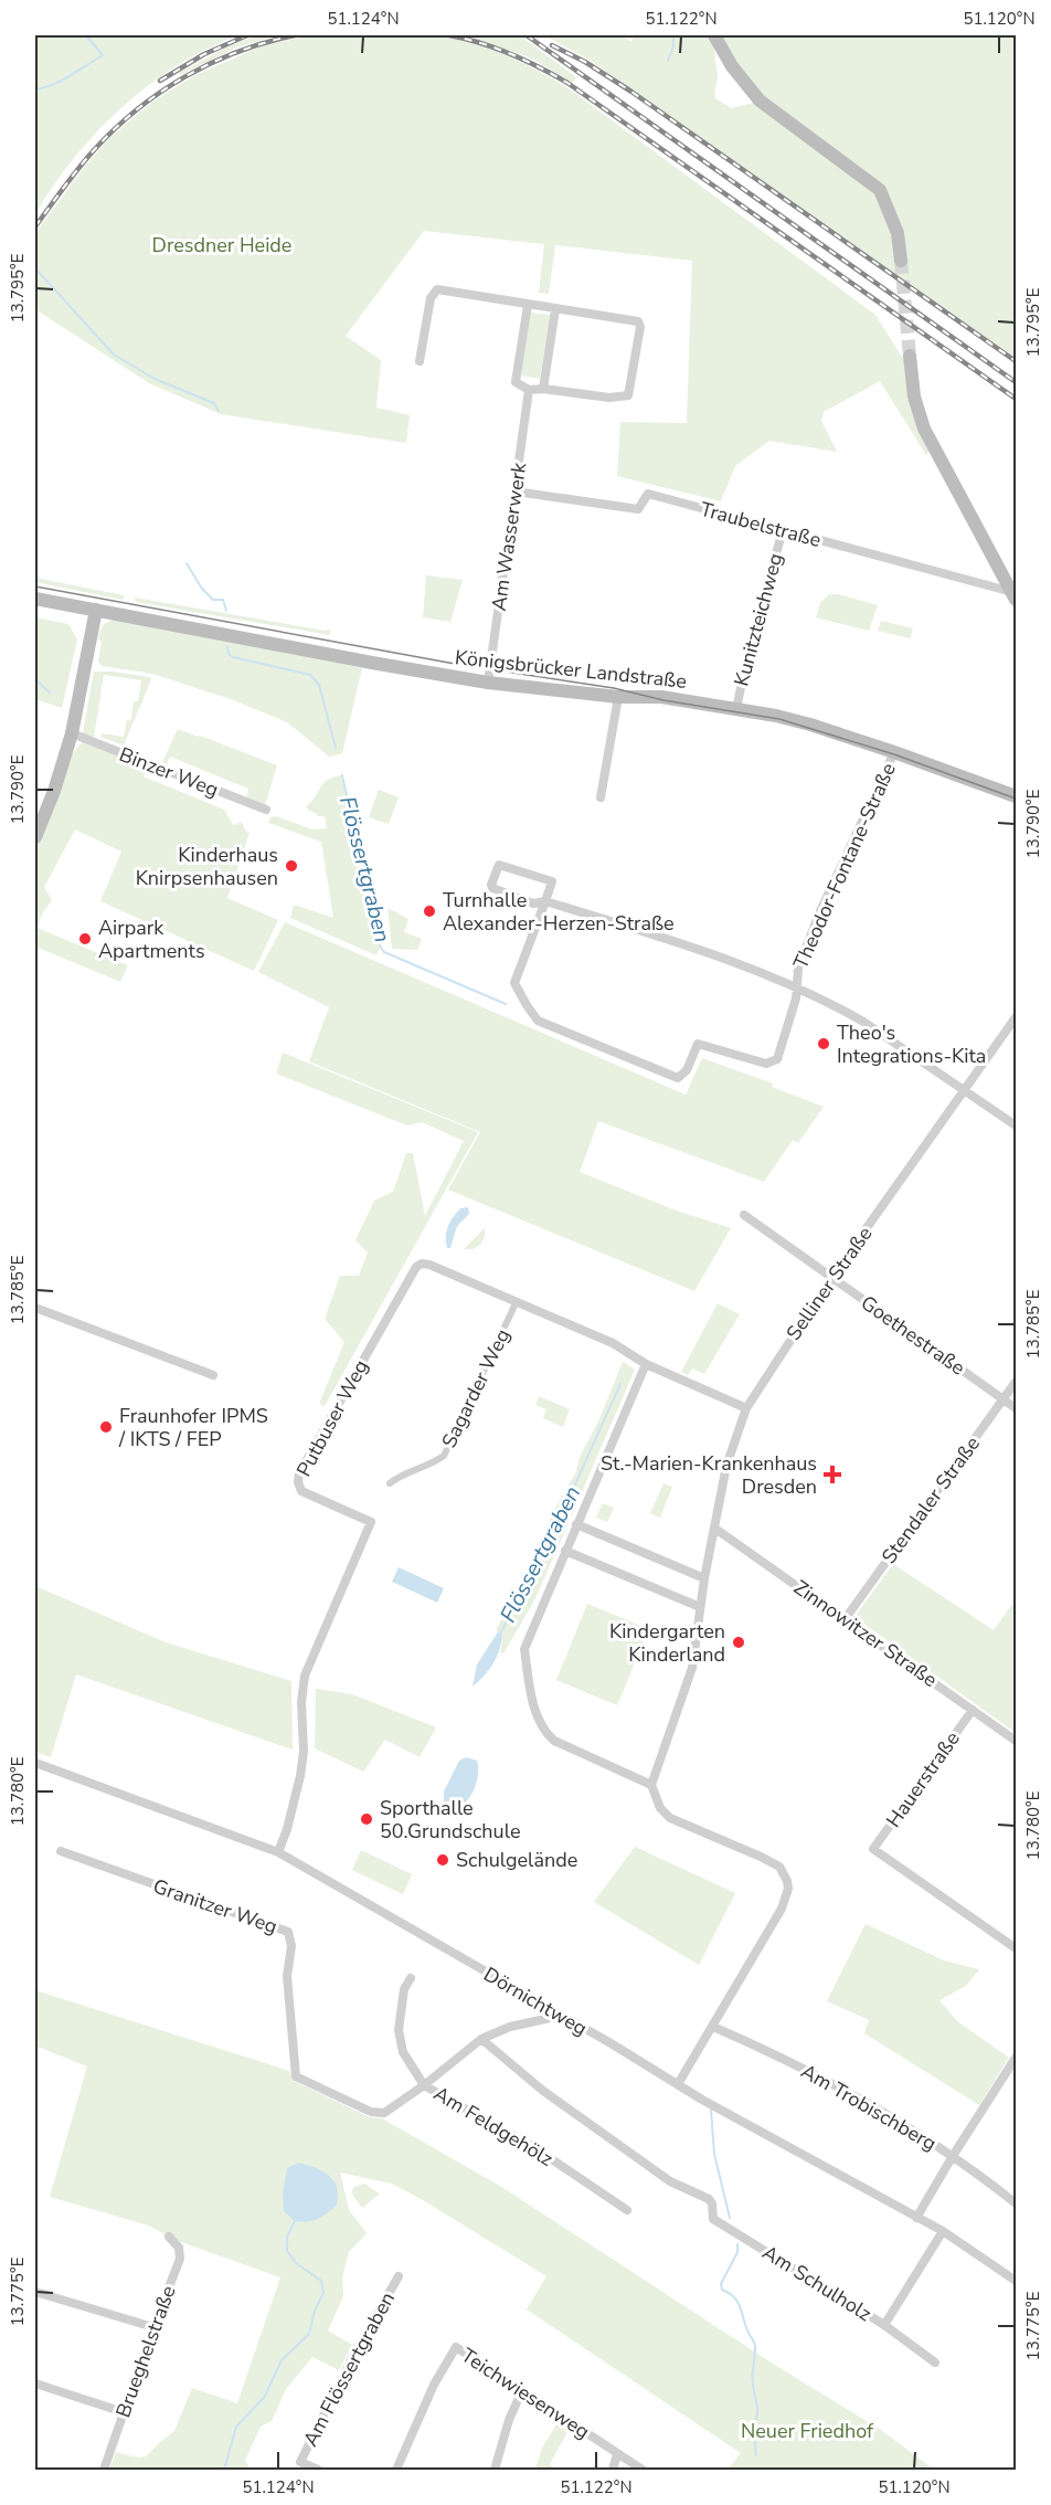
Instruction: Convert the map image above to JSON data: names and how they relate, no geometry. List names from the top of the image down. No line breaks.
{"streets":{"main road":["Königsbrücker Landstraße"],"street":["Traubelstraße","Am Wasserwerk","Kunitzteichweg","Binzer Weg","Theodor-Fontane-Straße","Selliner Straße","Goethestraße","Sagarder Weg","Putbuser Weg","Stendaler Straße","Zinnowitzer Straße","Hauerstraße","Granitzer Weg","Dörnichtweg","Am Trobischberg","Am Feldgehölz","Am Schulholz","Brueghelstraße","Am Flössertgraben","Teichwiesenweg"]},"crossings":[["Traubelstraße","Am Wasserwerk"],["Traubelstraße","Kunitzteichweg"],["Am Wasserwerk","Königsbrücker Landstraße"],["Kunitzteichweg","Königsbrücker Landstraße"],["Königsbrücker Landstraße","Theodor-Fontane-Straße"],["Selliner Straße","Goethestraße"],["Selliner Straße","Putbuser Weg"],["Selliner Straße","Zinnowitzer Straße"],["Goethestraße","Stendaler Straße"],["Sagarder Weg","Putbuser Weg"],["Putbuser Weg","Dörnichtweg"],["Stendaler Straße","Zinnowitzer Straße"],["Zinnowitzer Straße","Hauerstraße"],["Granitzer Weg","Dörnichtweg"],["Granitzer Weg","Am Feldgehölz"],["Granitzer Weg","Am Schulholz"]],"water":["Flössertgraben"],"parks":["Dresdner Heide","Neuer Friedhof"],"places":{"other":["Kinderhaus Knirpsenhausen","Turnhalle Alexander-Herzen-Straße","Airpark Apartments","Theo's Integrations-Kita","Fraunhofer IPMS / IKTS / FEP","Kindergarten Kinderland","Sporthalle 50.Grundschule","Schulgelände"],"health":["St.-Marien-Krankenhaus Dresden"]},"coordinates":["51.124°N","51.122°N","51.120°N","13.795°E","13.790°E","13.785°E","13.780°E","13.775°E"]}
